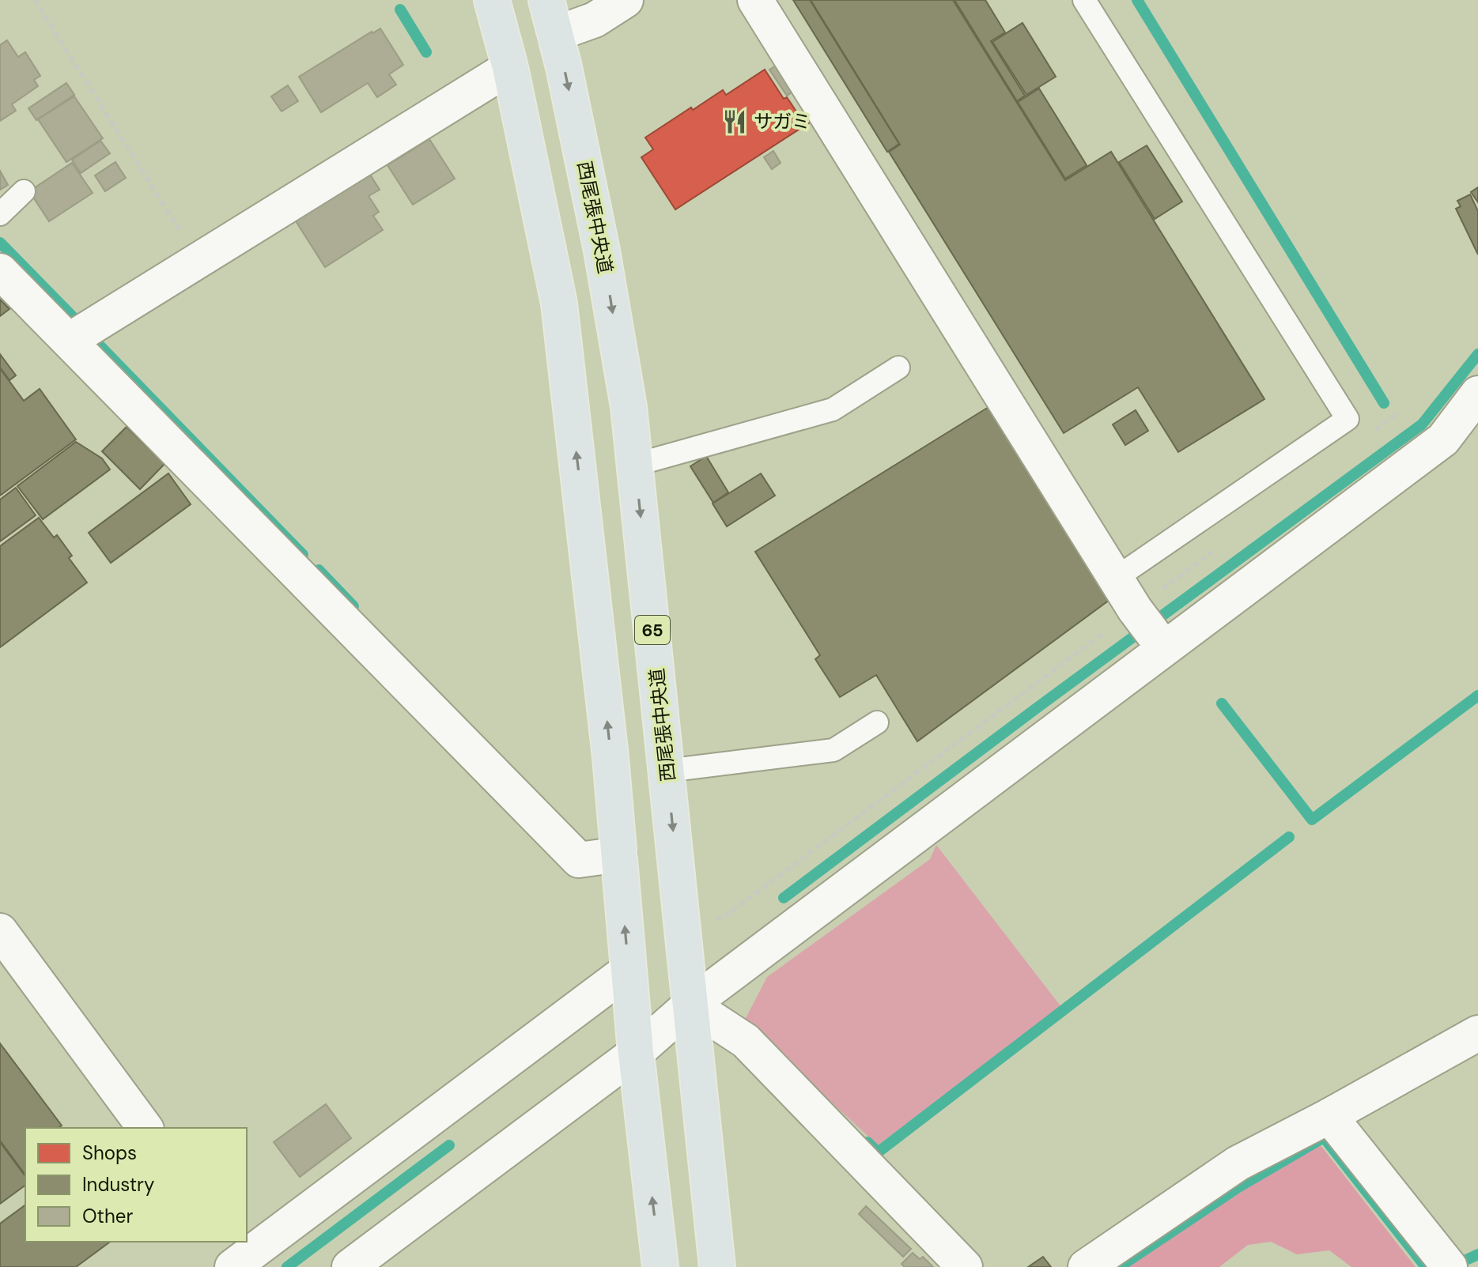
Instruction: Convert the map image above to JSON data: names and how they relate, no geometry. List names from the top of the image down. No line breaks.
{"streets":{"main road":["西尾張中央道","65"]},"places":{"restaurant":["サガミ"]},"legend":["Shops","Industry","Other"]}
